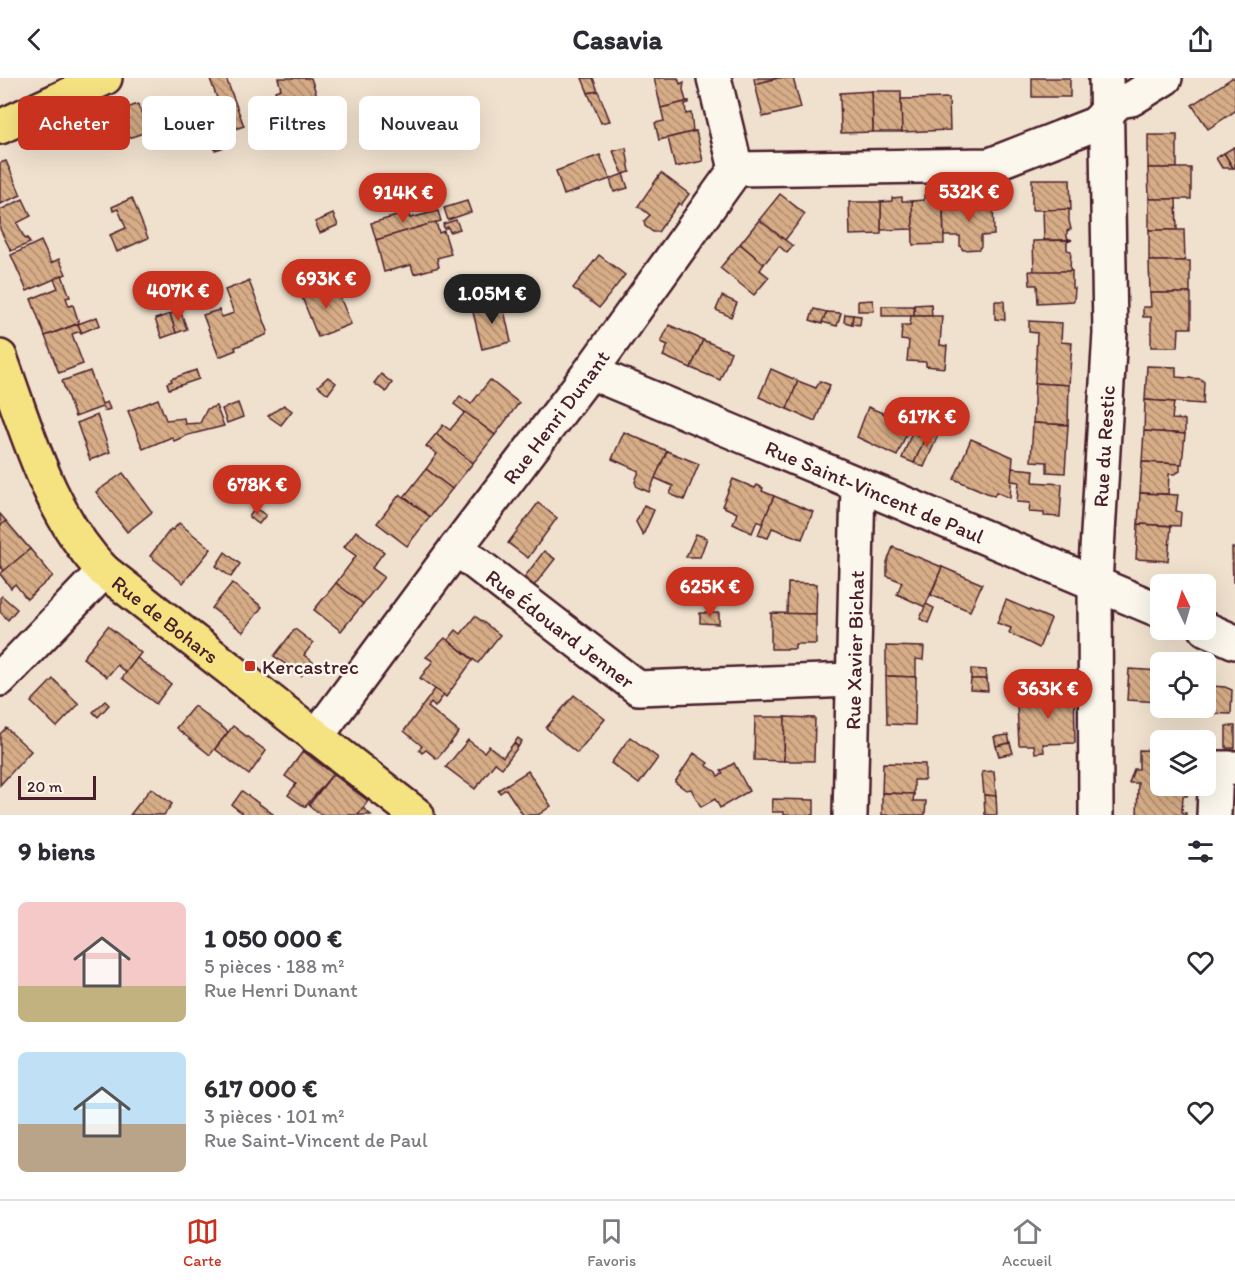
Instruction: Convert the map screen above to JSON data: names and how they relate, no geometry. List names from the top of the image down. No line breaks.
{"streets":{"main road":["Rue de Bohars"],"street":["Rue Henri Dunant","Rue du Restic","Rue Saint-Vincent de Paul","Rue Édouard Jenner","Rue Xavier Bichat"]},"crossings":[["Rue Henri Dunant","Rue Saint-Vincent de Paul"],["Rue Henri Dunant","Rue de Bohars"],["Rue Henri Dunant","Rue Édouard Jenner"],["Rue du Restic","Rue Saint-Vincent de Paul"],["Rue Saint-Vincent de Paul","Rue Xavier Bichat"],["Rue Édouard Jenner","Rue Xavier Bichat"]],"places":{"transit":["Kercastrec"]},"scale_bar":"20 m","north":"top","page":{"header":"Casavia","chip":["Acheter","Louer","Filtres","Nouveau"],"price":["532K €","914K €","693K €","407K €","1.05M €","617K €","678K €","625K €","363K €"],"scale":"20 m","heading":"9 biens","list":[{"name":"1 050 000 €","note":"5 pièces · 188 m² · Rue Henri Dunant"},{"name":"617 000 €","note":"3 pièces · 101 m² · Rue Saint-Vincent de Paul"}],"tabs":["Carte","Favoris","Accueil"]}}
